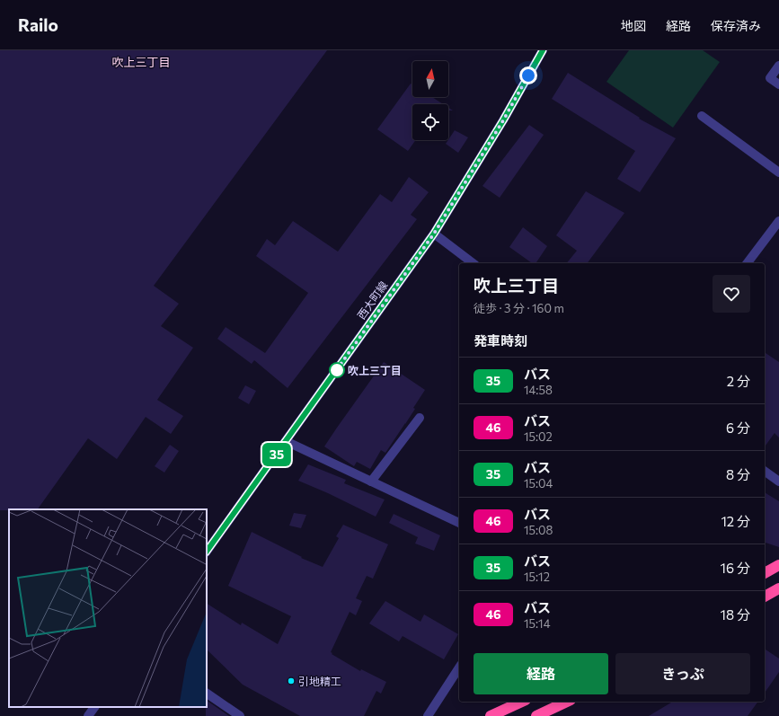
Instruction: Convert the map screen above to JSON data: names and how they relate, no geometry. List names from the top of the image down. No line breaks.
{"streets":{"street":["西大町線"]},"districts":["吹上三丁目"],"places":["吹上三丁目","引地精工"],"lines":["bus line 35"],"north":"top","page":{"header":"Railo","nav":["地図","経路","保存済み"],"on_map":"35","heading":[["吹上三丁目","徒歩 · 3 分 · 160 m"],"発車時刻"],"list":[{"mark":"35","name":"バス","note":"14:58","value":"2 分"},{"mark":"46","name":"バス","note":"15:02","value":"6 分"},{"mark":"35","name":"バス","note":"15:04","value":"8 分"},{"mark":"46","name":"バス","note":"15:08","value":"12 分"},{"mark":"35","name":"バス","note":"15:12","value":"16 分"},{"mark":"46","name":"バス","note":"15:14","value":"18 分"}],"buttons":["経路","きっぷ"]}}
